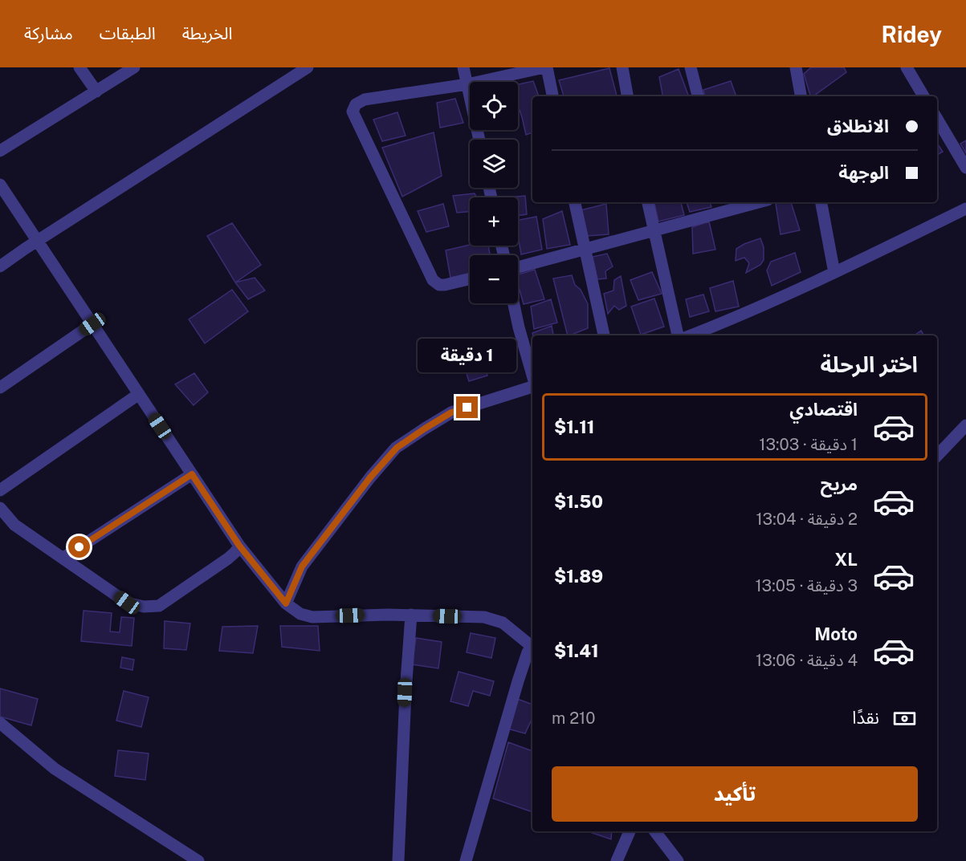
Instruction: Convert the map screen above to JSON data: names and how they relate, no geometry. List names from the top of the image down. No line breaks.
{"page":{"header":"Ridey","nav":["الخريطة","الطبقات","مشاركة"],"map_buttons":["+","−"],"banner":["الانطلاق","الوجهة"],"heading":"اختر الرحلة","bubble":"1 دقيقة","list":[{"name":"اقتصادي","note":"1 دقيقة · 13:03","value":"$1.11"},{"name":"مريح","note":"2 دقيقة · 13:04","value":"$1.50"},{"name":"XL","note":"3 دقيقة · 13:05","value":"$1.89"},{"name":"Moto","note":"4 دقيقة · 13:06","value":"$1.41"}],"pay":["نقدًا","210 m"],"buttons":"تأكيد"}}
